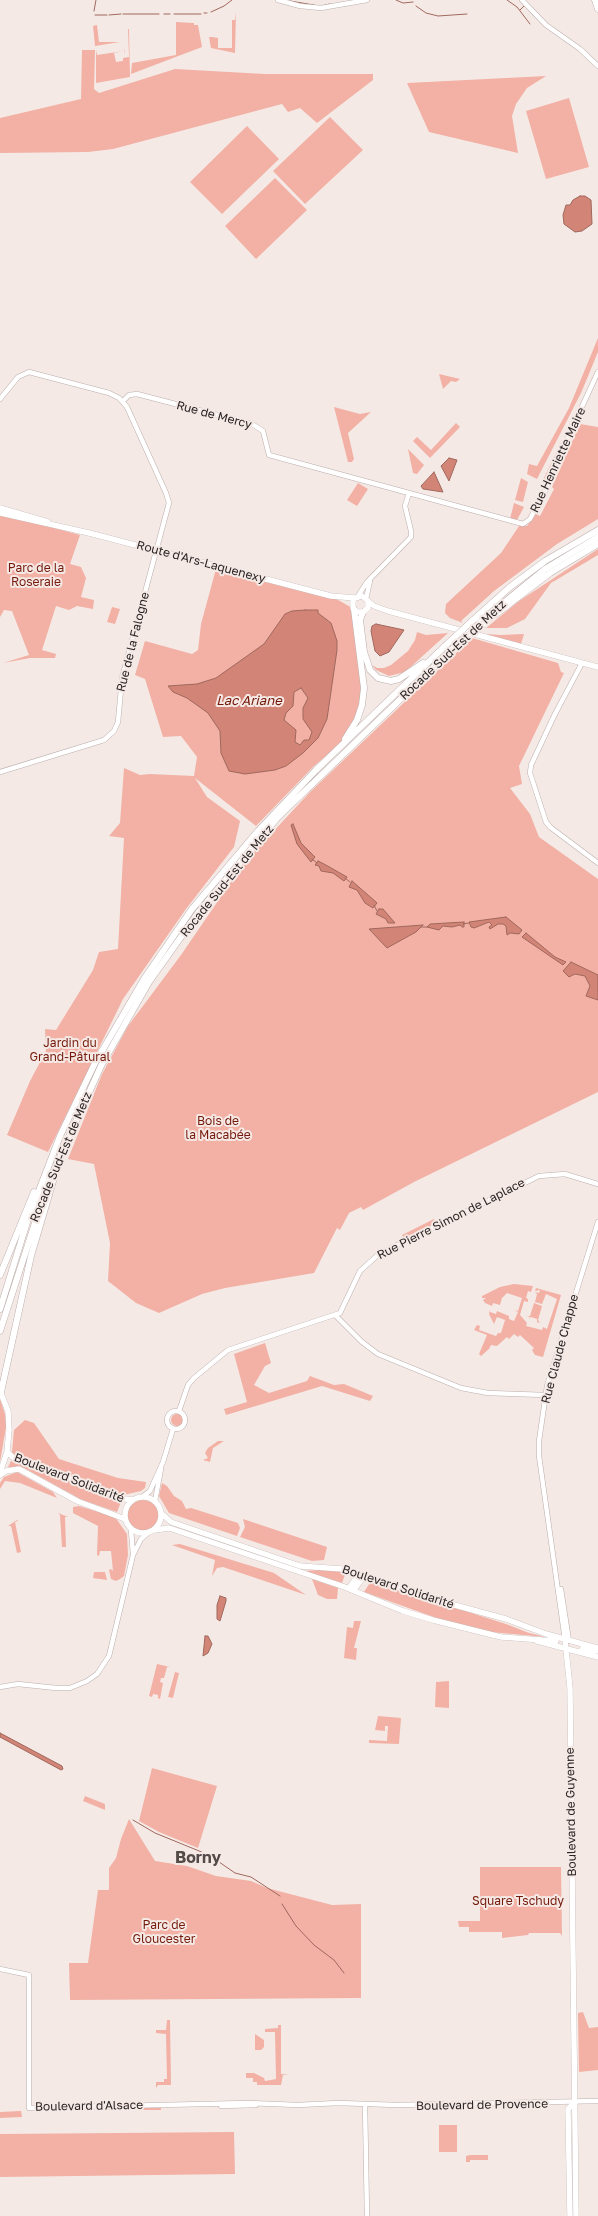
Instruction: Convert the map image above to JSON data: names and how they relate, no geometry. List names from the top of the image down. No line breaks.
{"streets":{"highway":["Rocade Sud-Est de Metz"],"main road":["Route d'Ars-Laquenexy","Boulevard Solidarité","Boulevard de Guyenne"],"street":["Rue de Mercy","Rue Henriette Maire","Rue de la Falogne","Rue Pierre Simon de Laplace","Rue Claude Chappe","Boulevard de Provence","Boulevard d'Alsace"]},"crossings":[["Rue de Mercy","Rue Henriette Maire"],["Rue de Mercy","Rue de la Falogne"],["Route d'Ars-Laquenexy","Rue de la Falogne"],["Rue Claude Chappe","Boulevard Solidarité"],["Rue Claude Chappe","Boulevard de Guyenne"],["Boulevard Solidarité","Boulevard de Guyenne"],["Boulevard de Guyenne","Boulevard de Provence"],["Boulevard de Provence","Boulevard d'Alsace"]],"districts":["Borny"],"water":["Lac Ariane"],"parks":["Parc de la Roseraie","Jardin du Grand-Pâtural","Bois de la Macabée","Square Tschudy","Parc de Gloucester"]}
